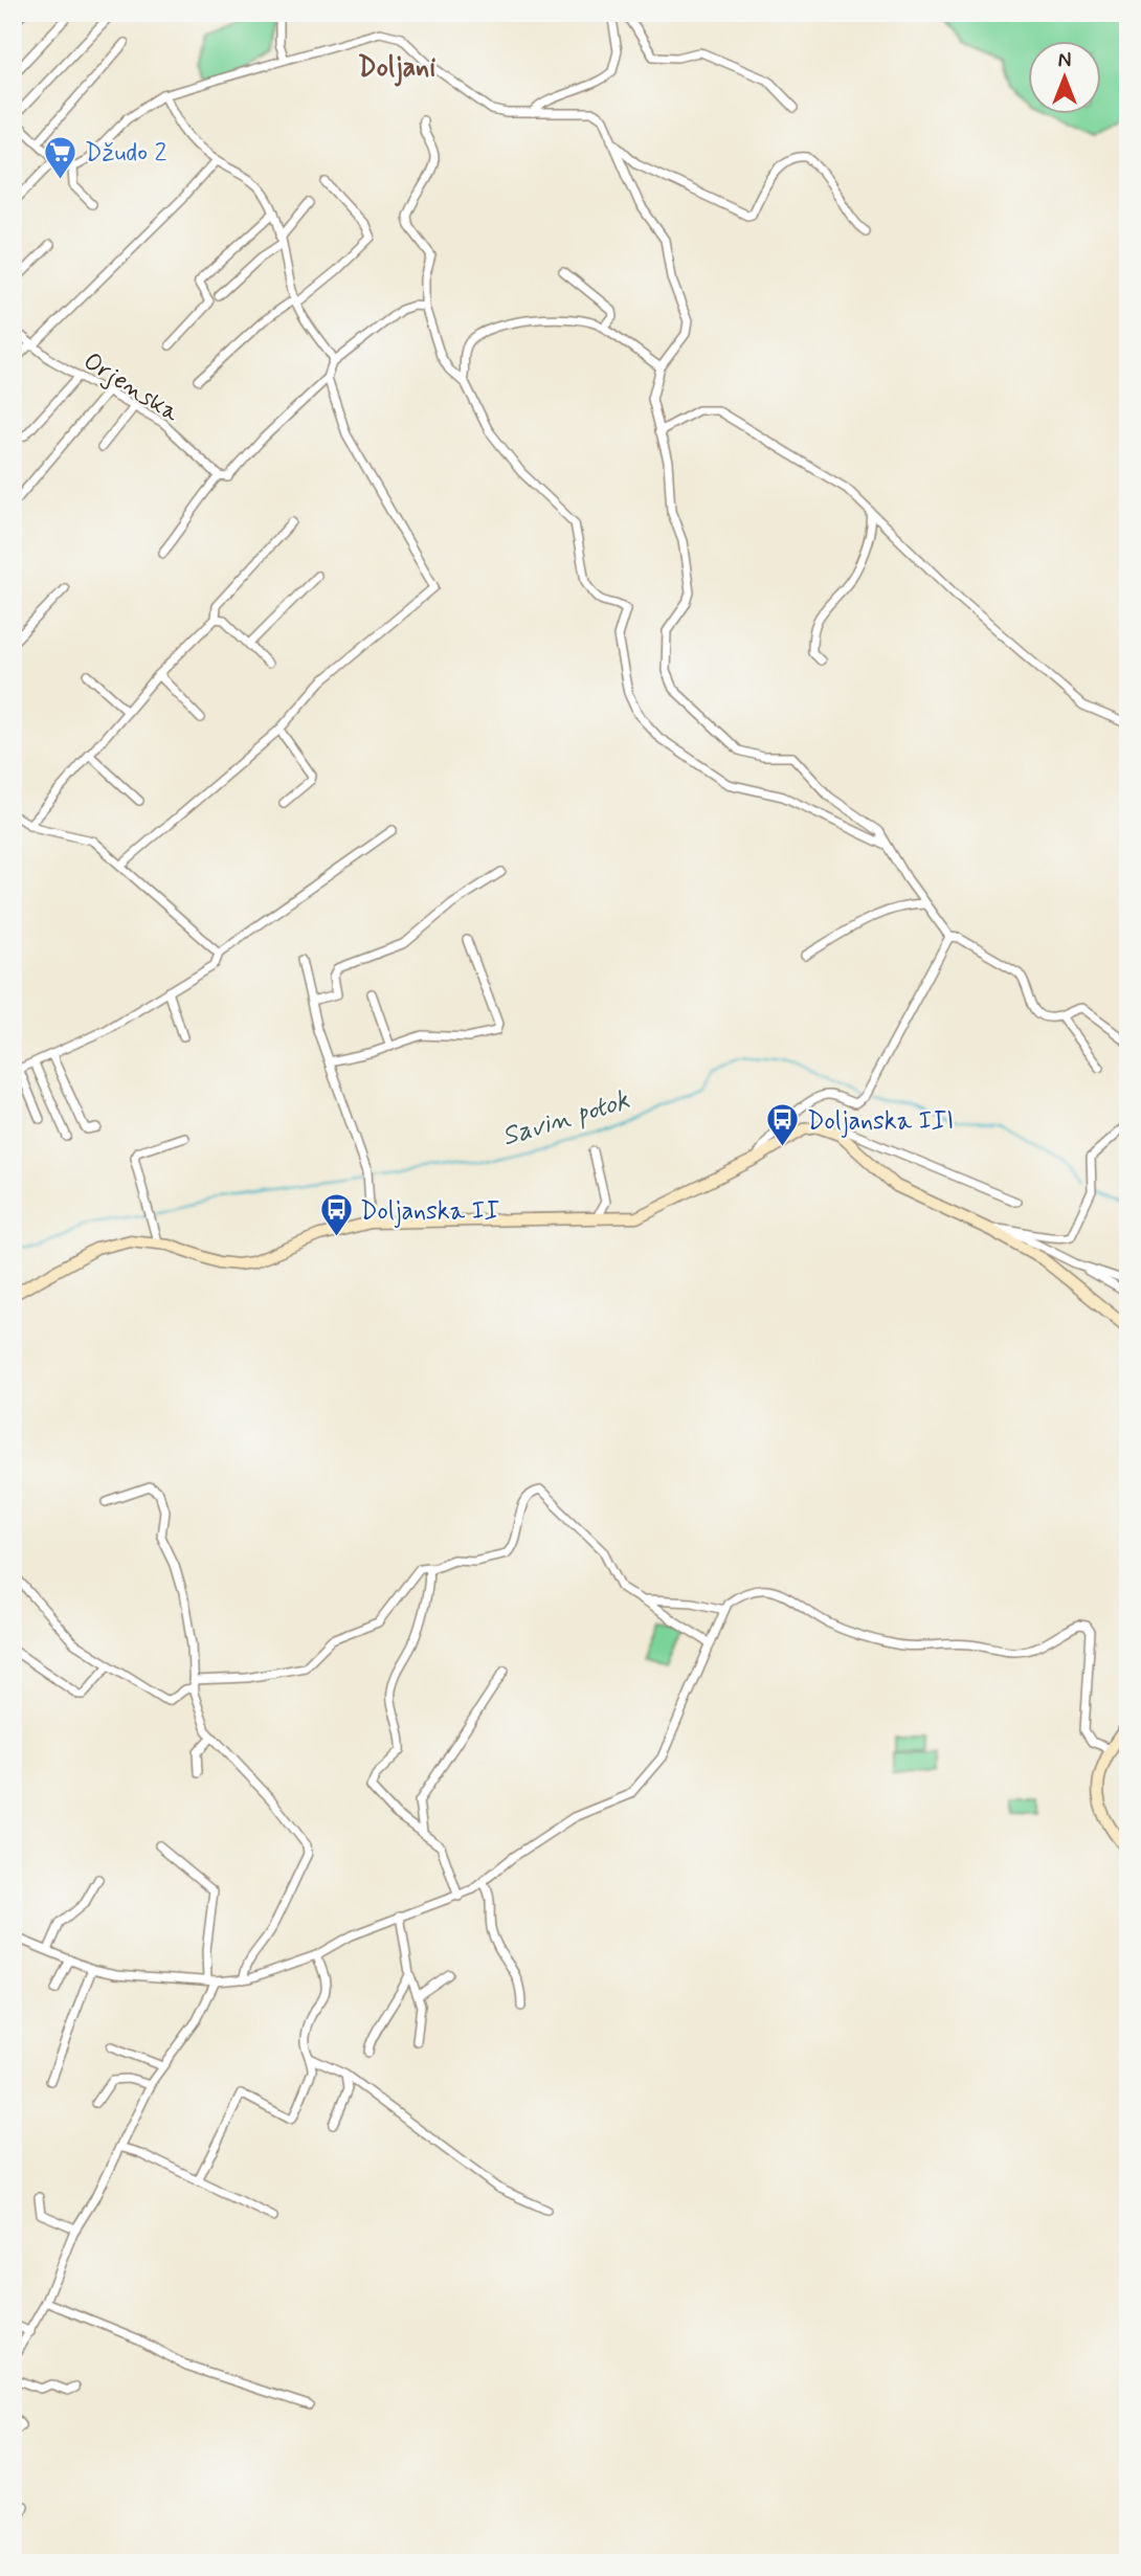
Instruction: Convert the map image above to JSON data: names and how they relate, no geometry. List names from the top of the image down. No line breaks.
{"streets":{"street":["Orjenska"]},"districts":["Doljani"],"water":["Savin potok"],"places":{"supermarket":["Džudo 2"],"bus stop":["Doljanska III","Doljanska II"]},"north":"top"}
